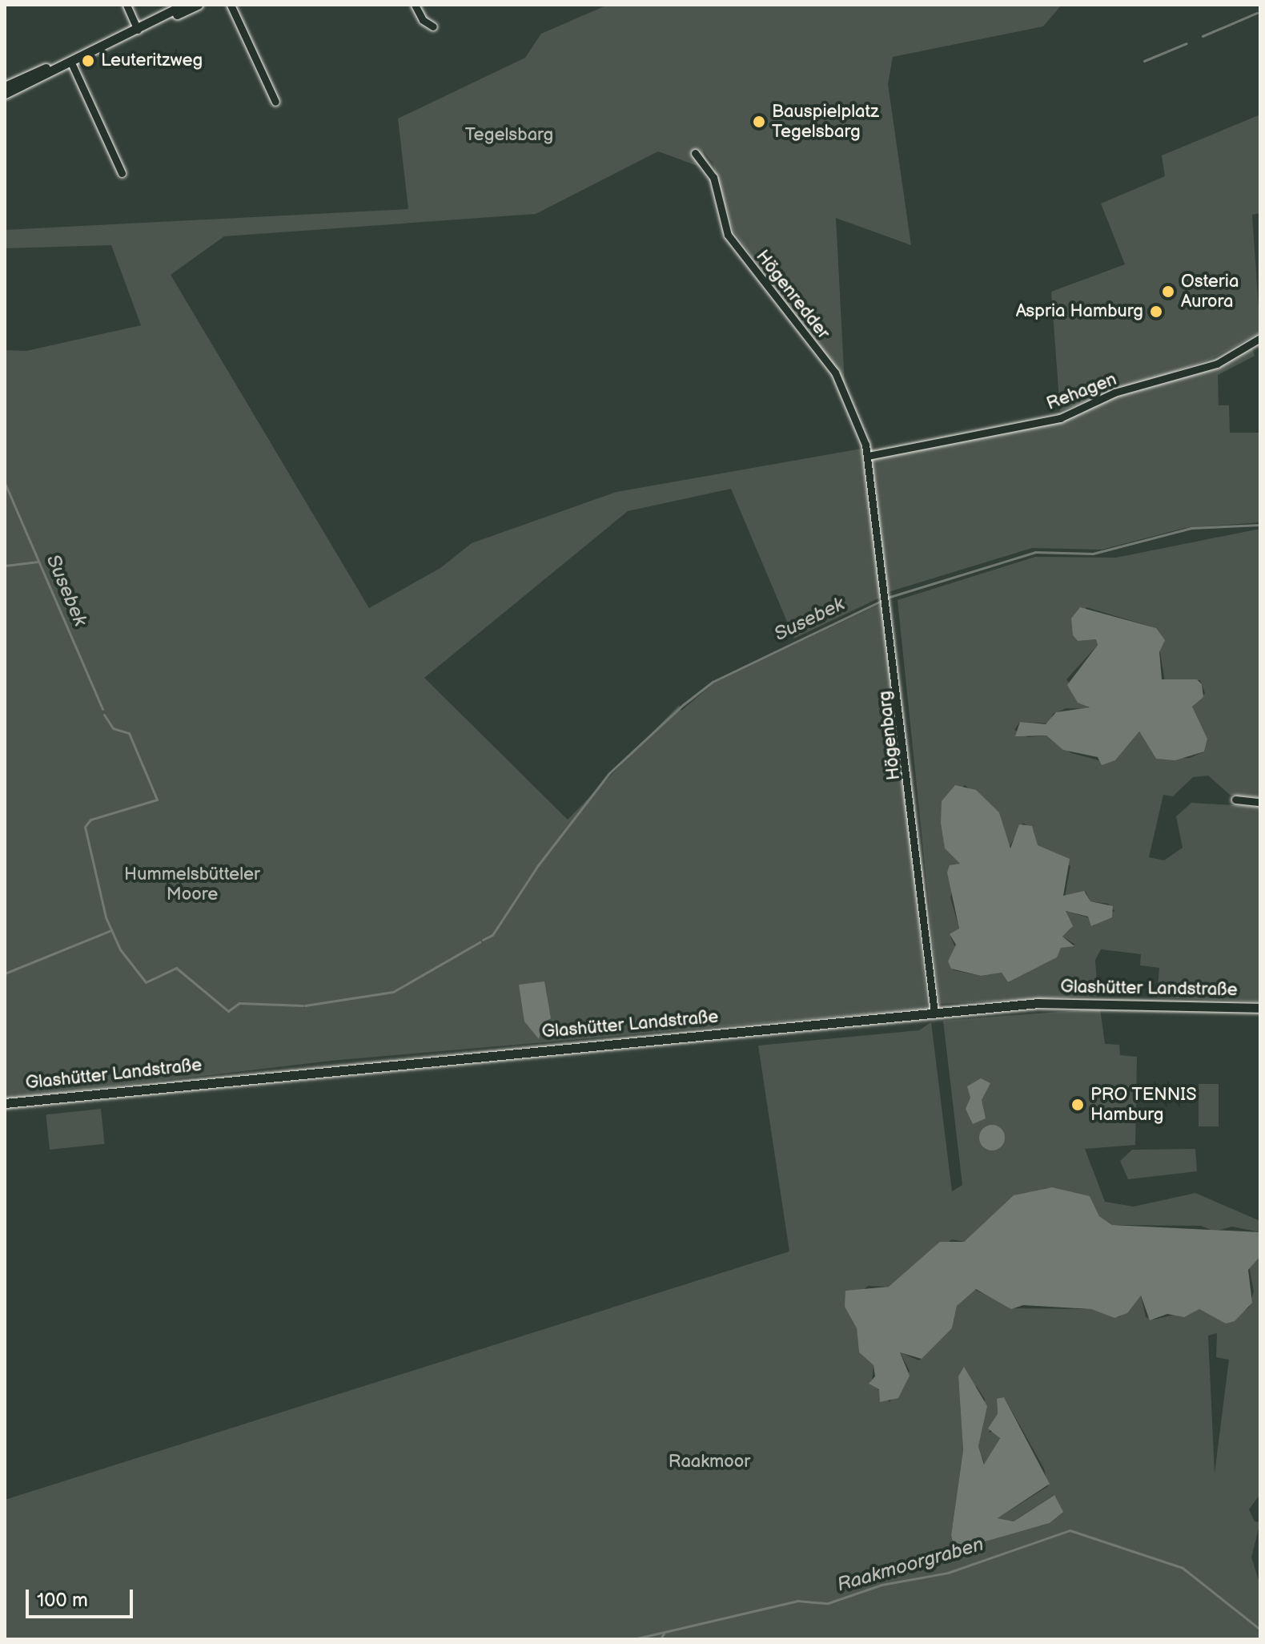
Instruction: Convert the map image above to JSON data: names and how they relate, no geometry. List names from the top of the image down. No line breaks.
{"streets":{"street":["Högenredder","Rehagen","Högenbarg","Glashütter Landstraße"]},"crossings":[["Högenredder","Rehagen"],["Högenredder","Högenbarg"],["Rehagen","Högenbarg"],["Högenbarg","Glashütter Landstraße"]],"water":["Susebek","Raakmoorgraben"],"parks":["Tegelsbarg","Hummelsbütteler Moore","Raakmoor"],"places":["Leuteritzweg","Bauspielplatz Tegelsbarg","Osteria Aurora","Aspria Hamburg","PRO TENNIS Hamburg"],"scale_bar":"100 m"}
